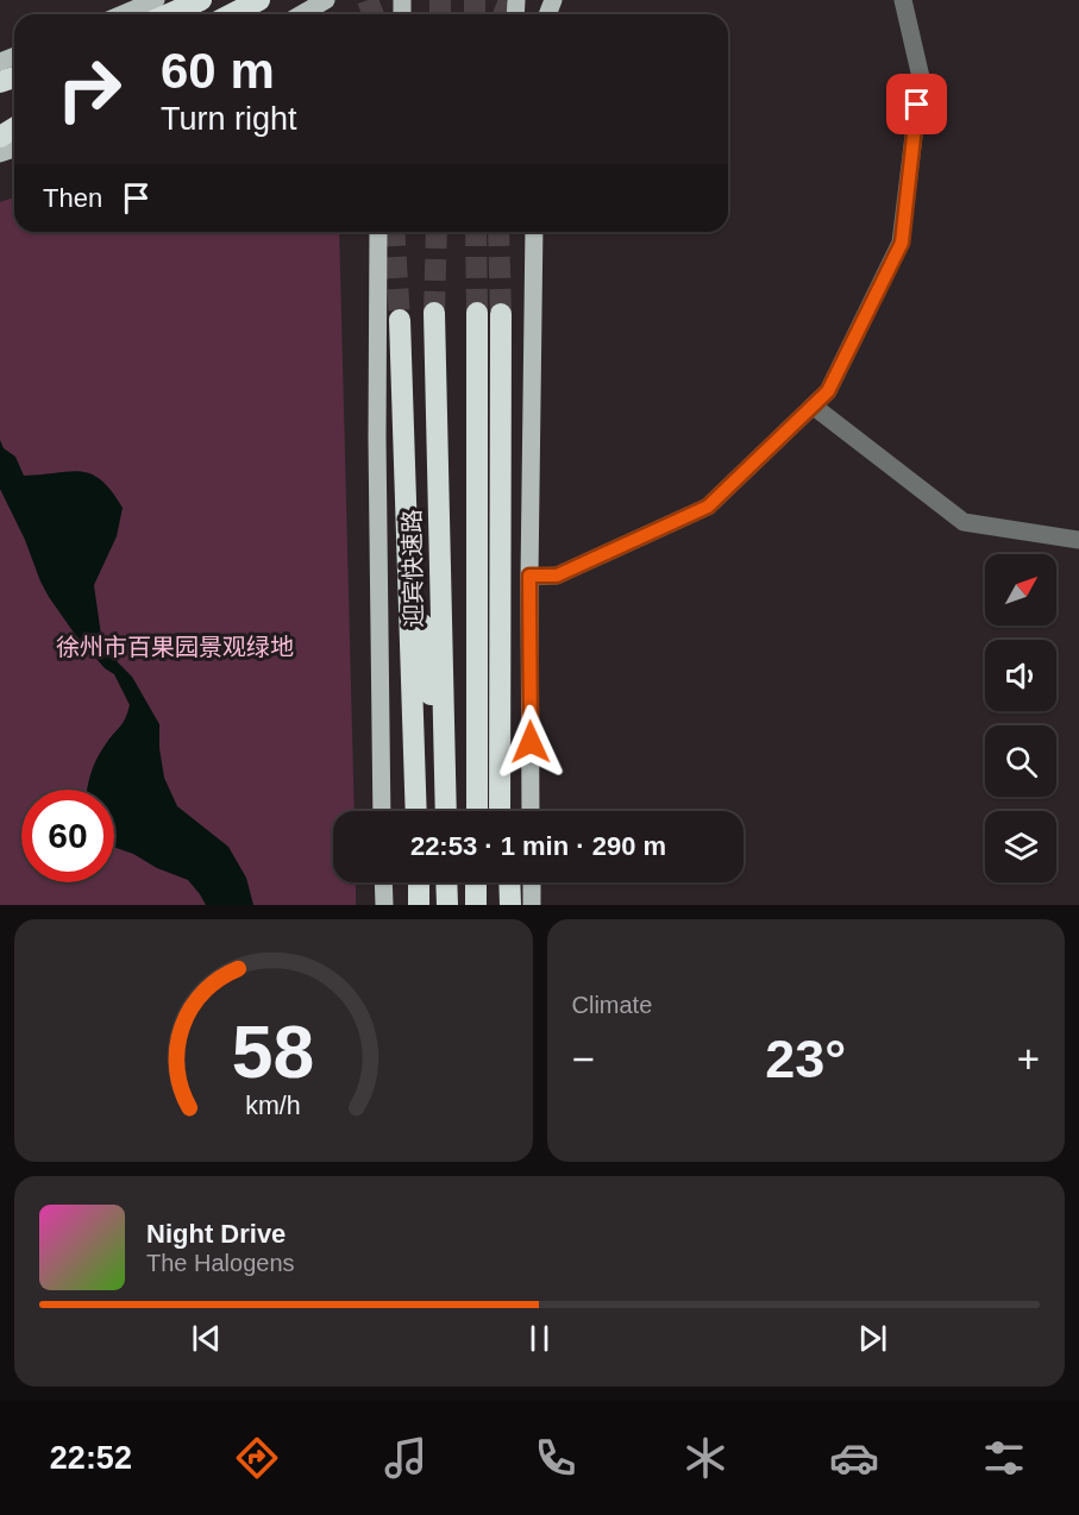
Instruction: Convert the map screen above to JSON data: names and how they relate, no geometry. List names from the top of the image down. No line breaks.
{"streets":{"highway":["迎宾快速路"]},"parks":["徐州市百果园景观绿地"],"north":"top right","page":{"turn":["60 m","Turn right"],"then":"Then","limit":"60","trip":"22:53 · 1 min · 290 m","tile":"Climate","heat":["−","23°","+"],"song":["Night Drive","The Halogens"],"tabs":"22:52","gauge":["58","km/h"]}}
